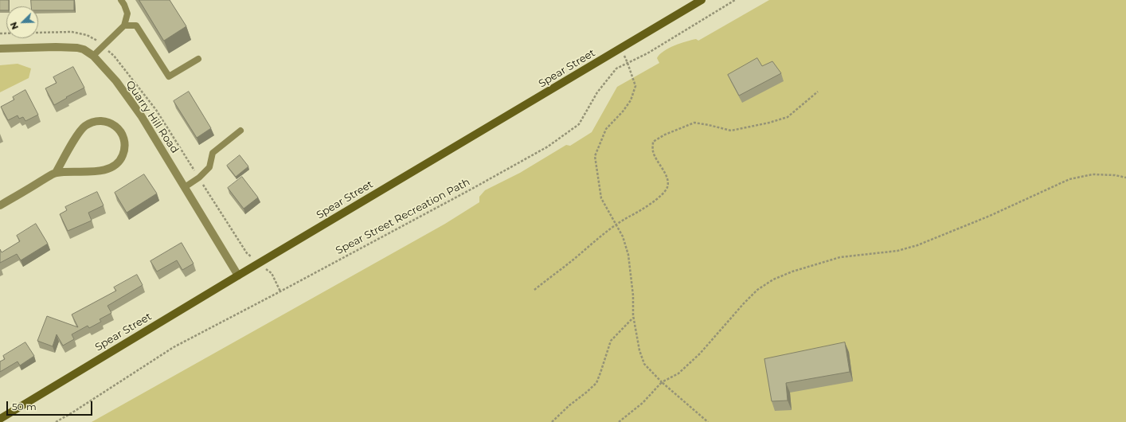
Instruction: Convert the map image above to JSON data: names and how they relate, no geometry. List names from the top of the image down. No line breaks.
{"streets":{"main road":["Spear Street"],"street":["Quarry Hill Road"],"path":["Spear Street Recreation Path"]},"crossings":[["Spear Street","Quarry Hill Road"]],"scale_bar":"50 m","north":"bottom left"}
